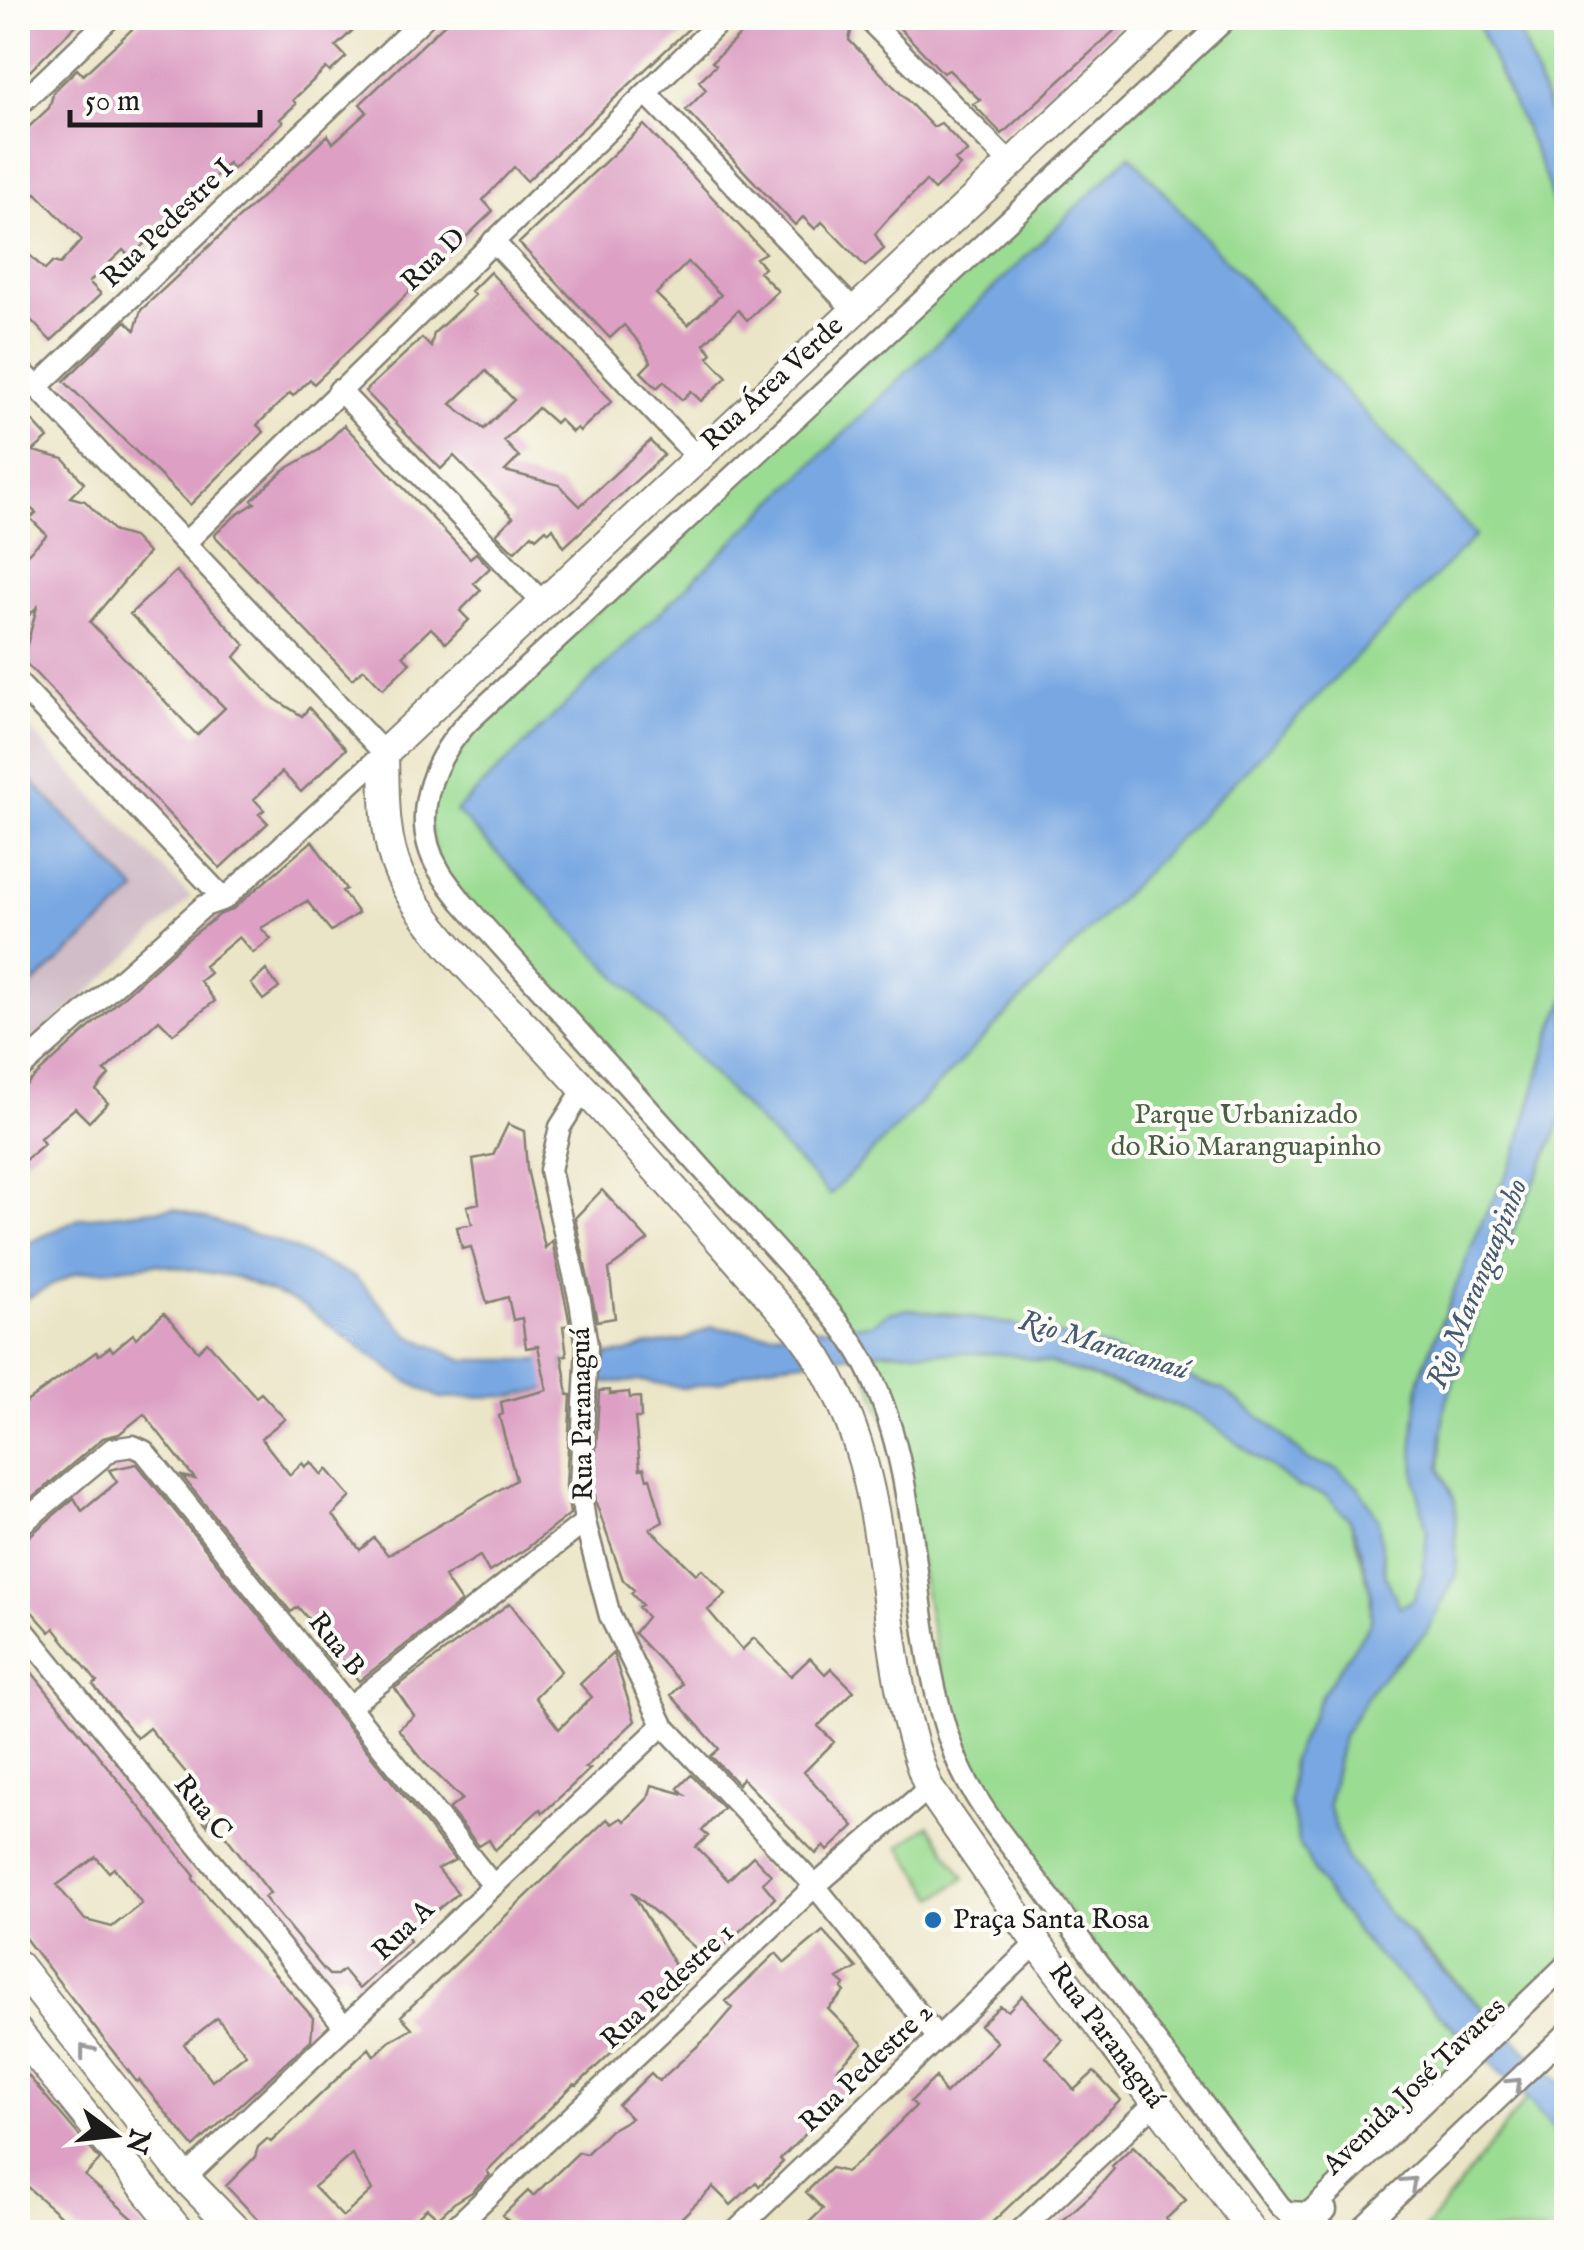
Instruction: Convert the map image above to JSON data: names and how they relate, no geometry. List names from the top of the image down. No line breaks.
{"streets":{"main road":["Rua Área Verde","Rua Paranaguá"],"street":["Rua Pedestre I","Rua D","Rua B","Rua C","Rua A","Rua Pedestre 1","Rua Pedestre 2","Avenida José Tavares"]},"crossings":[["Rua Paranaguá","Rua A"],["Rua Paranaguá","Rua Pedestre 1"],["Rua Paranaguá","Rua Pedestre 2"],["Rua B","Rua A"],["Rua C","Rua A"]],"water":["Rio Maranguapinho","Rio Maracanaú"],"parks":["Parque Urbanizado do Rio Maranguapinho"],"places":["Praça Santa Rosa"],"scale_bar":"50 m","north":"right"}
